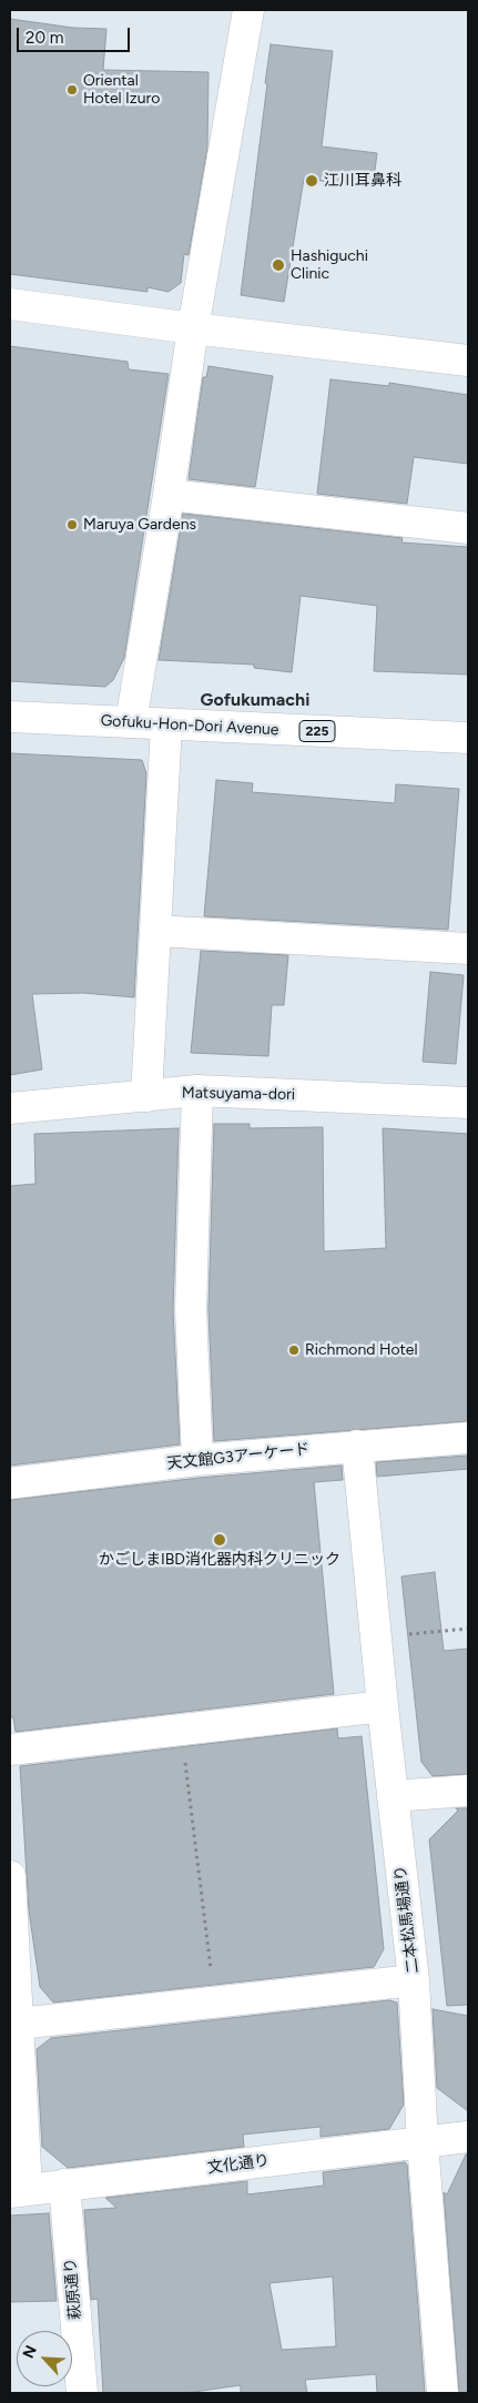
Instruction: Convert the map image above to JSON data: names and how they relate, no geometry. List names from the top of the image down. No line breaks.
{"streets":{"main road":["Gofuku-Hon-Dori Avenue","225","Matsuyama-dori","天文館G3アーケード","二本松馬場通り","文化通り","萩原通り"]},"crossings":[["天文館G3アーケード","二本松馬場通り"],["二本松馬場通り","文化通り"],["文化通り","萩原通り"]],"districts":["Gofukumachi"],"places":["Oriental Hotel Izuro","江川耳鼻科","Hashiguchi Clinic","Maruya Gardens","Richmond Hotel","かごしまIBD消化器内科クリニック"],"scale_bar":"20 m","north":"top left"}
